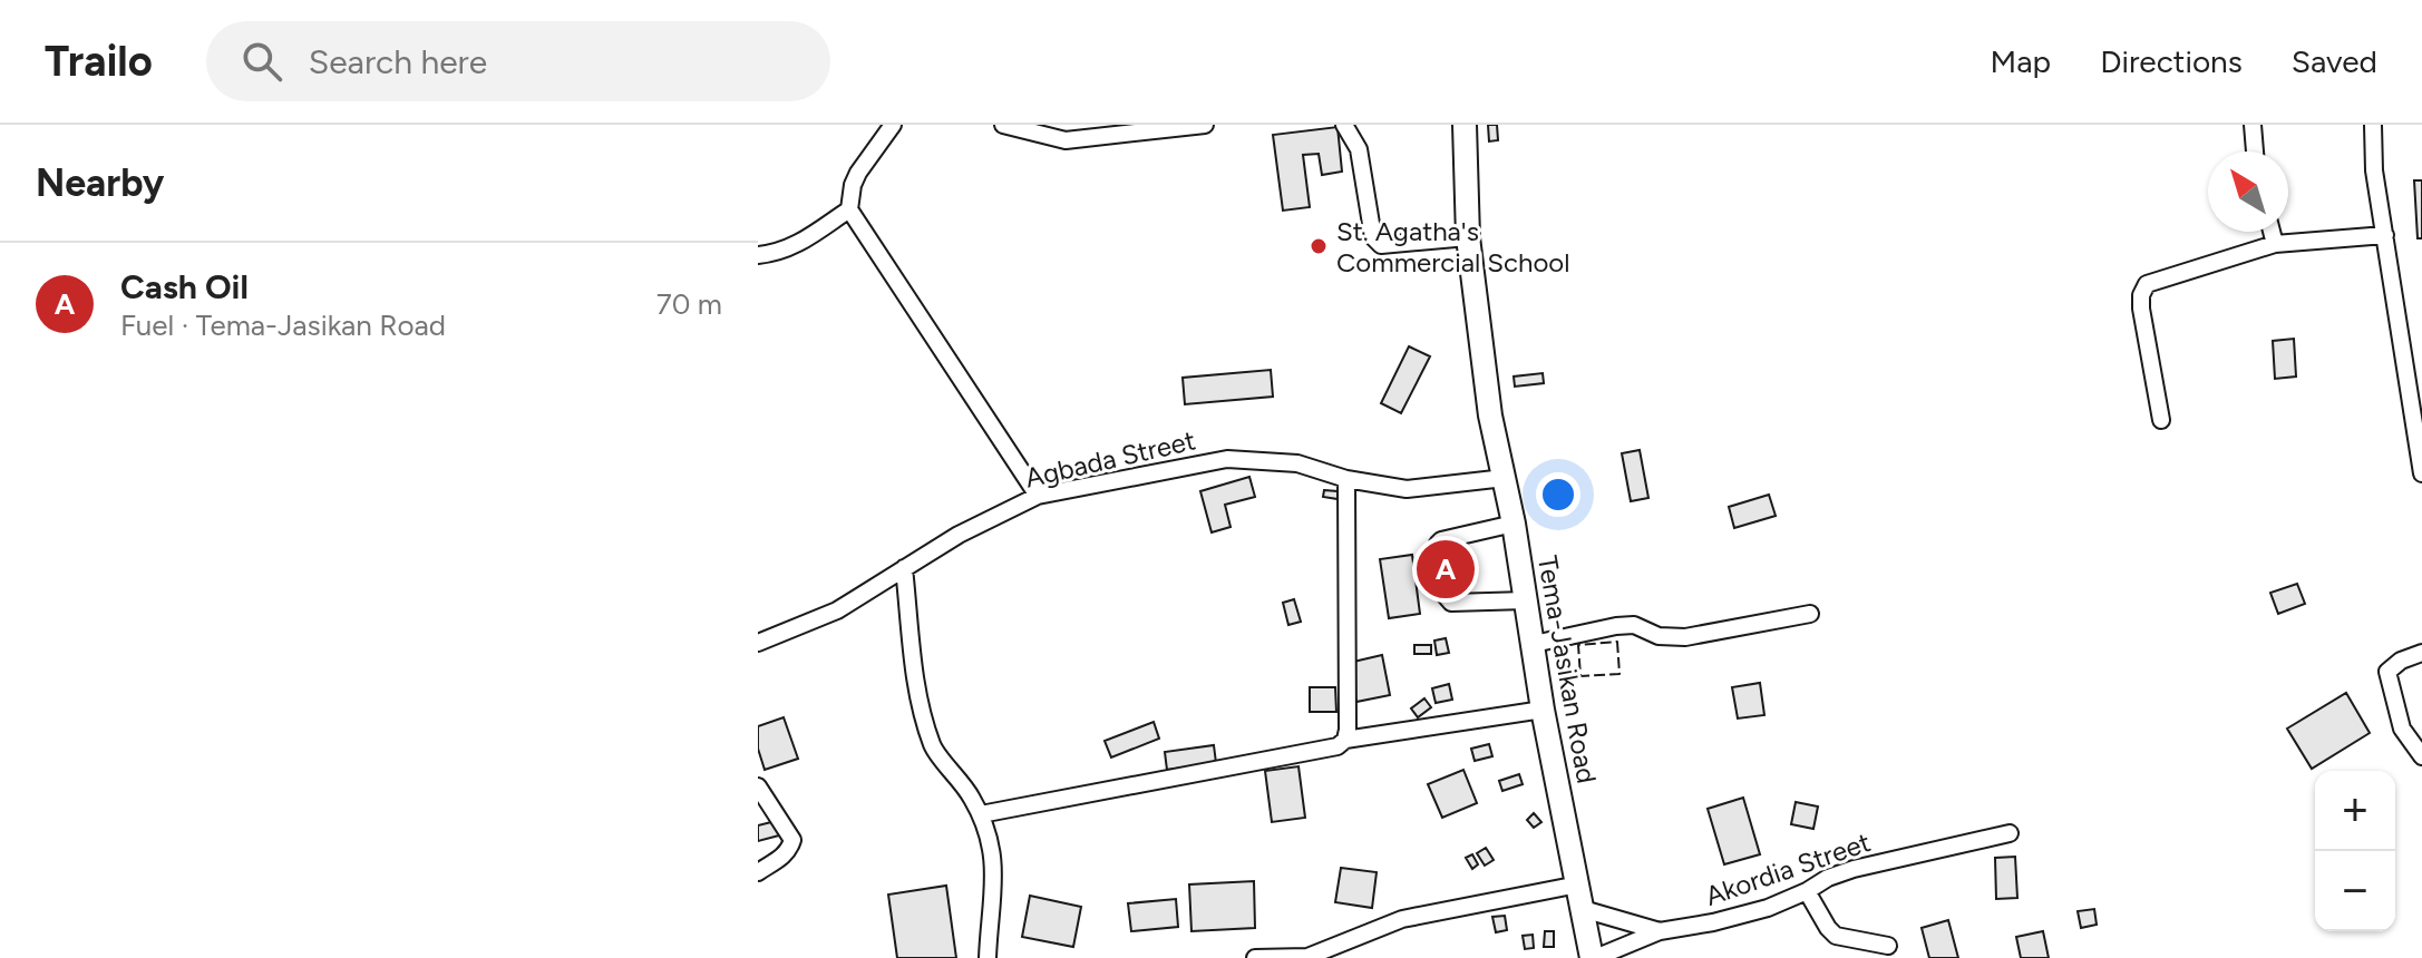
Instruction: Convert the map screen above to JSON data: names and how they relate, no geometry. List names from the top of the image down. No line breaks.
{"streets":{"highway":["Tema-Jasikan Road"],"street":["Agbada Street","Akordia Street"]},"crossings":[["Agbada Street","Tema-Jasikan Road"],["Tema-Jasikan Road","Akordia Street"]],"places":["St. Agatha's Commercial School"],"north":"top left","page":{"header":"Trailo","search":"Search here","nav":["Map","Directions","Saved"],"heading":"Nearby","list":[{"mark":"A","name":"Cash Oil","note":"Fuel · Tema-Jasikan Road","value":"70 m"}],"pins":"A","map_buttons":["+","−"]}}
